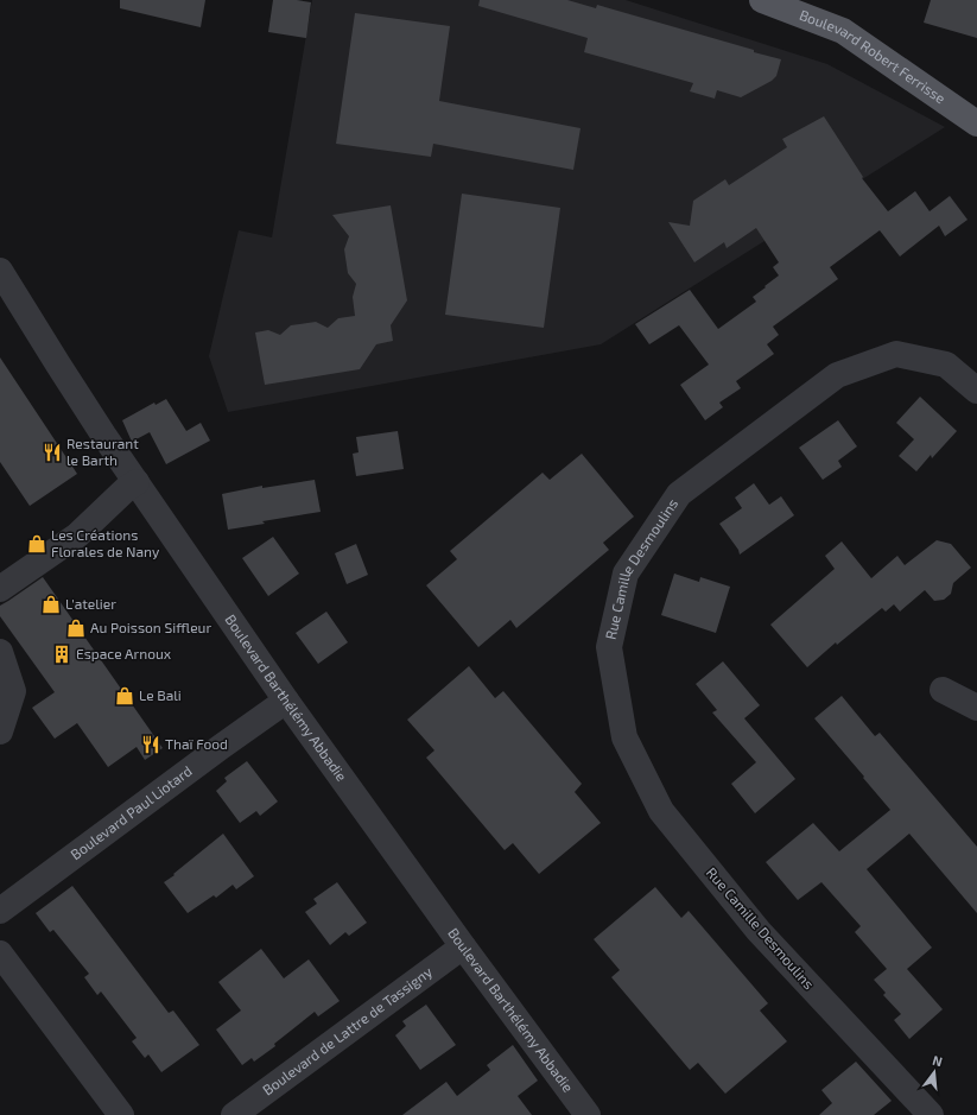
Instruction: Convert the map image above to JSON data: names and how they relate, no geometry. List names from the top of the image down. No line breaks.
{"streets":{"main road":["Boulevard Robert Ferrisse"],"street":["Rue Camille Desmoulins","Boulevard Barthélémy Abbadie","Boulevard Paul Liotard","Boulevard de Lattre de Tassigny"]},"crossings":[["Boulevard Barthélémy Abbadie","Boulevard Paul Liotard"],["Boulevard Barthélémy Abbadie","Boulevard de Lattre de Tassigny"]],"places":{"restaurant":["Restaurant le Barth","Thaï Food"],"shop":["Les Créations Florales de Nany","L'atelier","Au Poisson Siffleur","Le Bali"],"building":["Espace Arnoux"]},"north":"top"}
